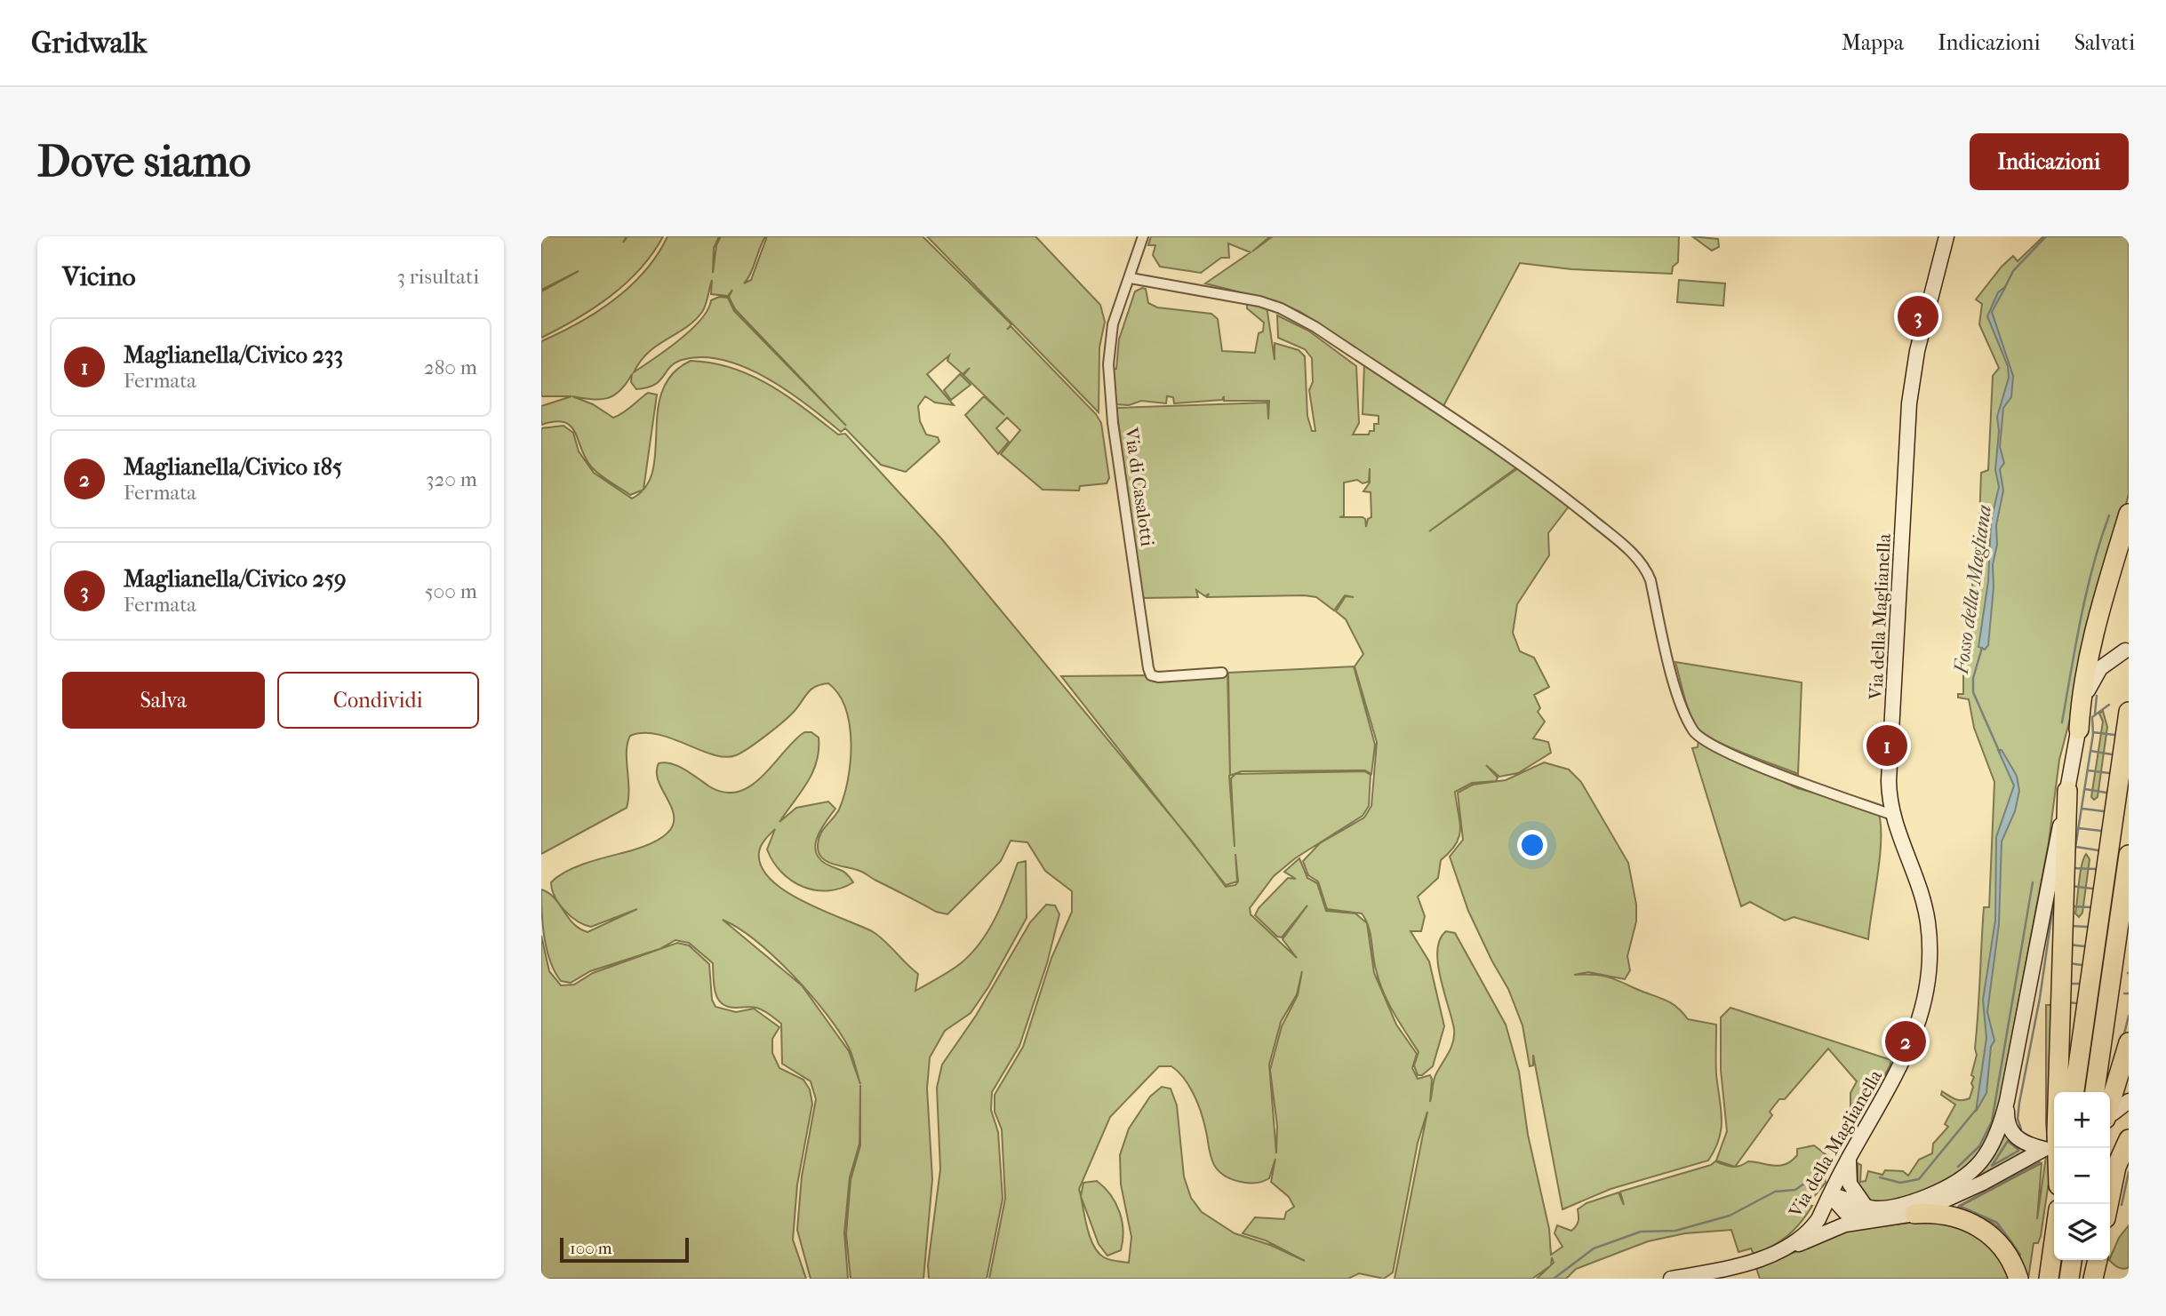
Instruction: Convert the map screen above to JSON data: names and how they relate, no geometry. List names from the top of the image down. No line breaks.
{"streets":{"main road":["Via della Maglianella"],"street":["Via di Casalotti"]},"water":["Fosso della Magliana"],"scale_bar":"100 m","page":{"header":"Gridwalk","nav":["Mappa","Indicazioni","Salvati"],"buttons":["Indicazioni",["Salva","Condividi"]],"title":"Dove siamo","heading":["Vicino","3 risultati"],"pins":["3","1","2"],"list":[{"mark":"1","name":"Maglianella/Civico 233","note":"Fermata","value":"280 m"},{"mark":"2","name":"Maglianella/Civico 185","note":"Fermata","value":"320 m"},{"mark":"3","name":"Maglianella/Civico 259","note":"Fermata","value":"500 m"}],"map_buttons":["+","−"],"scale":"100 m"}}
